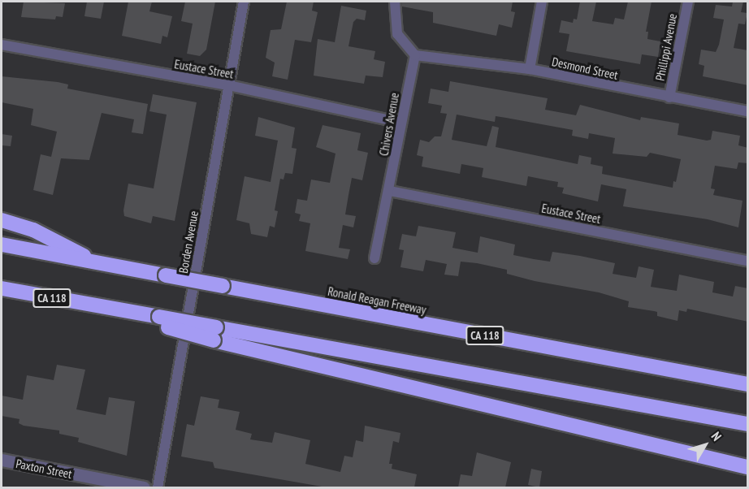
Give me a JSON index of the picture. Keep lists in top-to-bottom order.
{
  "streets": {
    "highway": ["CA 118", "Ronald Reagan Freeway"],
    "street": [
      "Phillippi Avenue",
      "Desmond Street",
      "Eustace Street",
      "Chivers Avenue",
      "Borden Avenue",
      "Paxton Street"
    ]
  },
  "crossings": [
    ["Phillippi Avenue", "Desmond Street"],
    ["Desmond Street", "Chivers Avenue"],
    ["Eustace Street", "Chivers Avenue"],
    ["Eustace Street", "Borden Avenue"]
  ],
  "north": "top right"
}
